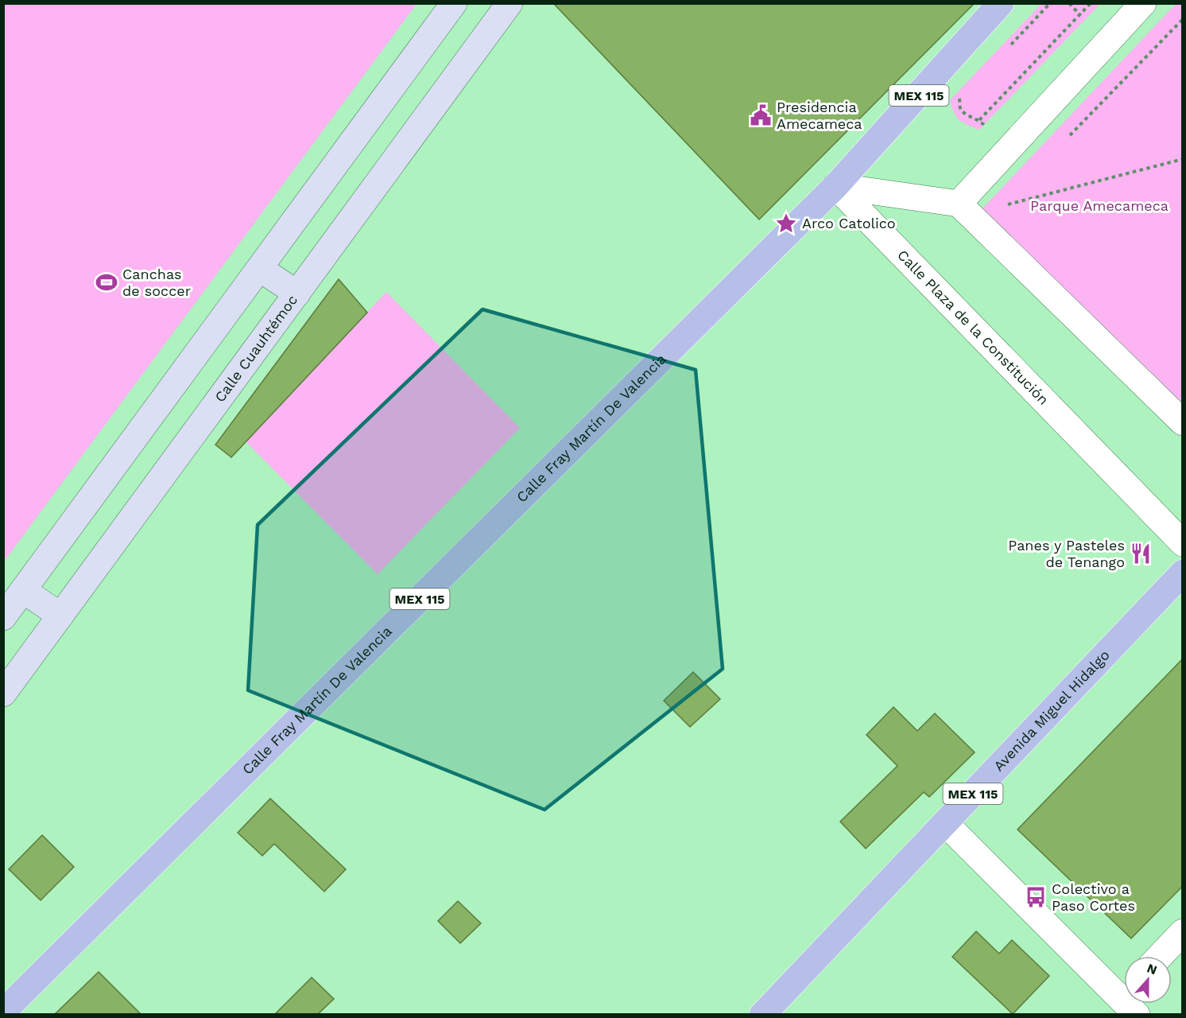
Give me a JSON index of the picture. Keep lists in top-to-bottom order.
{
  "streets": {
    "main road": [
      "MEX 115",
      "Calle Cuauhtémoc",
      "Calle Fray Martín De Valencia",
      "Avenida Miguel Hidalgo"
    ],
    "street": ["Calle Plaza de la Constitución"]
  },
  "crossings": [
    ["MEX 115", "Calle Plaza de la Constitución"],
    ["MEX 115", "Calle Fray Martín De Valencia"],
    ["Calle Plaza de la Constitución", "Calle Fray Martín De Valencia"]
  ],
  "parks": ["Parque Amecameca"],
  "places": {
    "public building": ["Presidencia Amecameca"],
    "place": ["Arco Catolico"],
    "sports": ["Canchas de soccer"],
    "restaurant": ["Panes y Pasteles de Tenango"],
    "bus stop": ["Colectivo a Paso Cortes"]
  },
  "north": "top"
}
